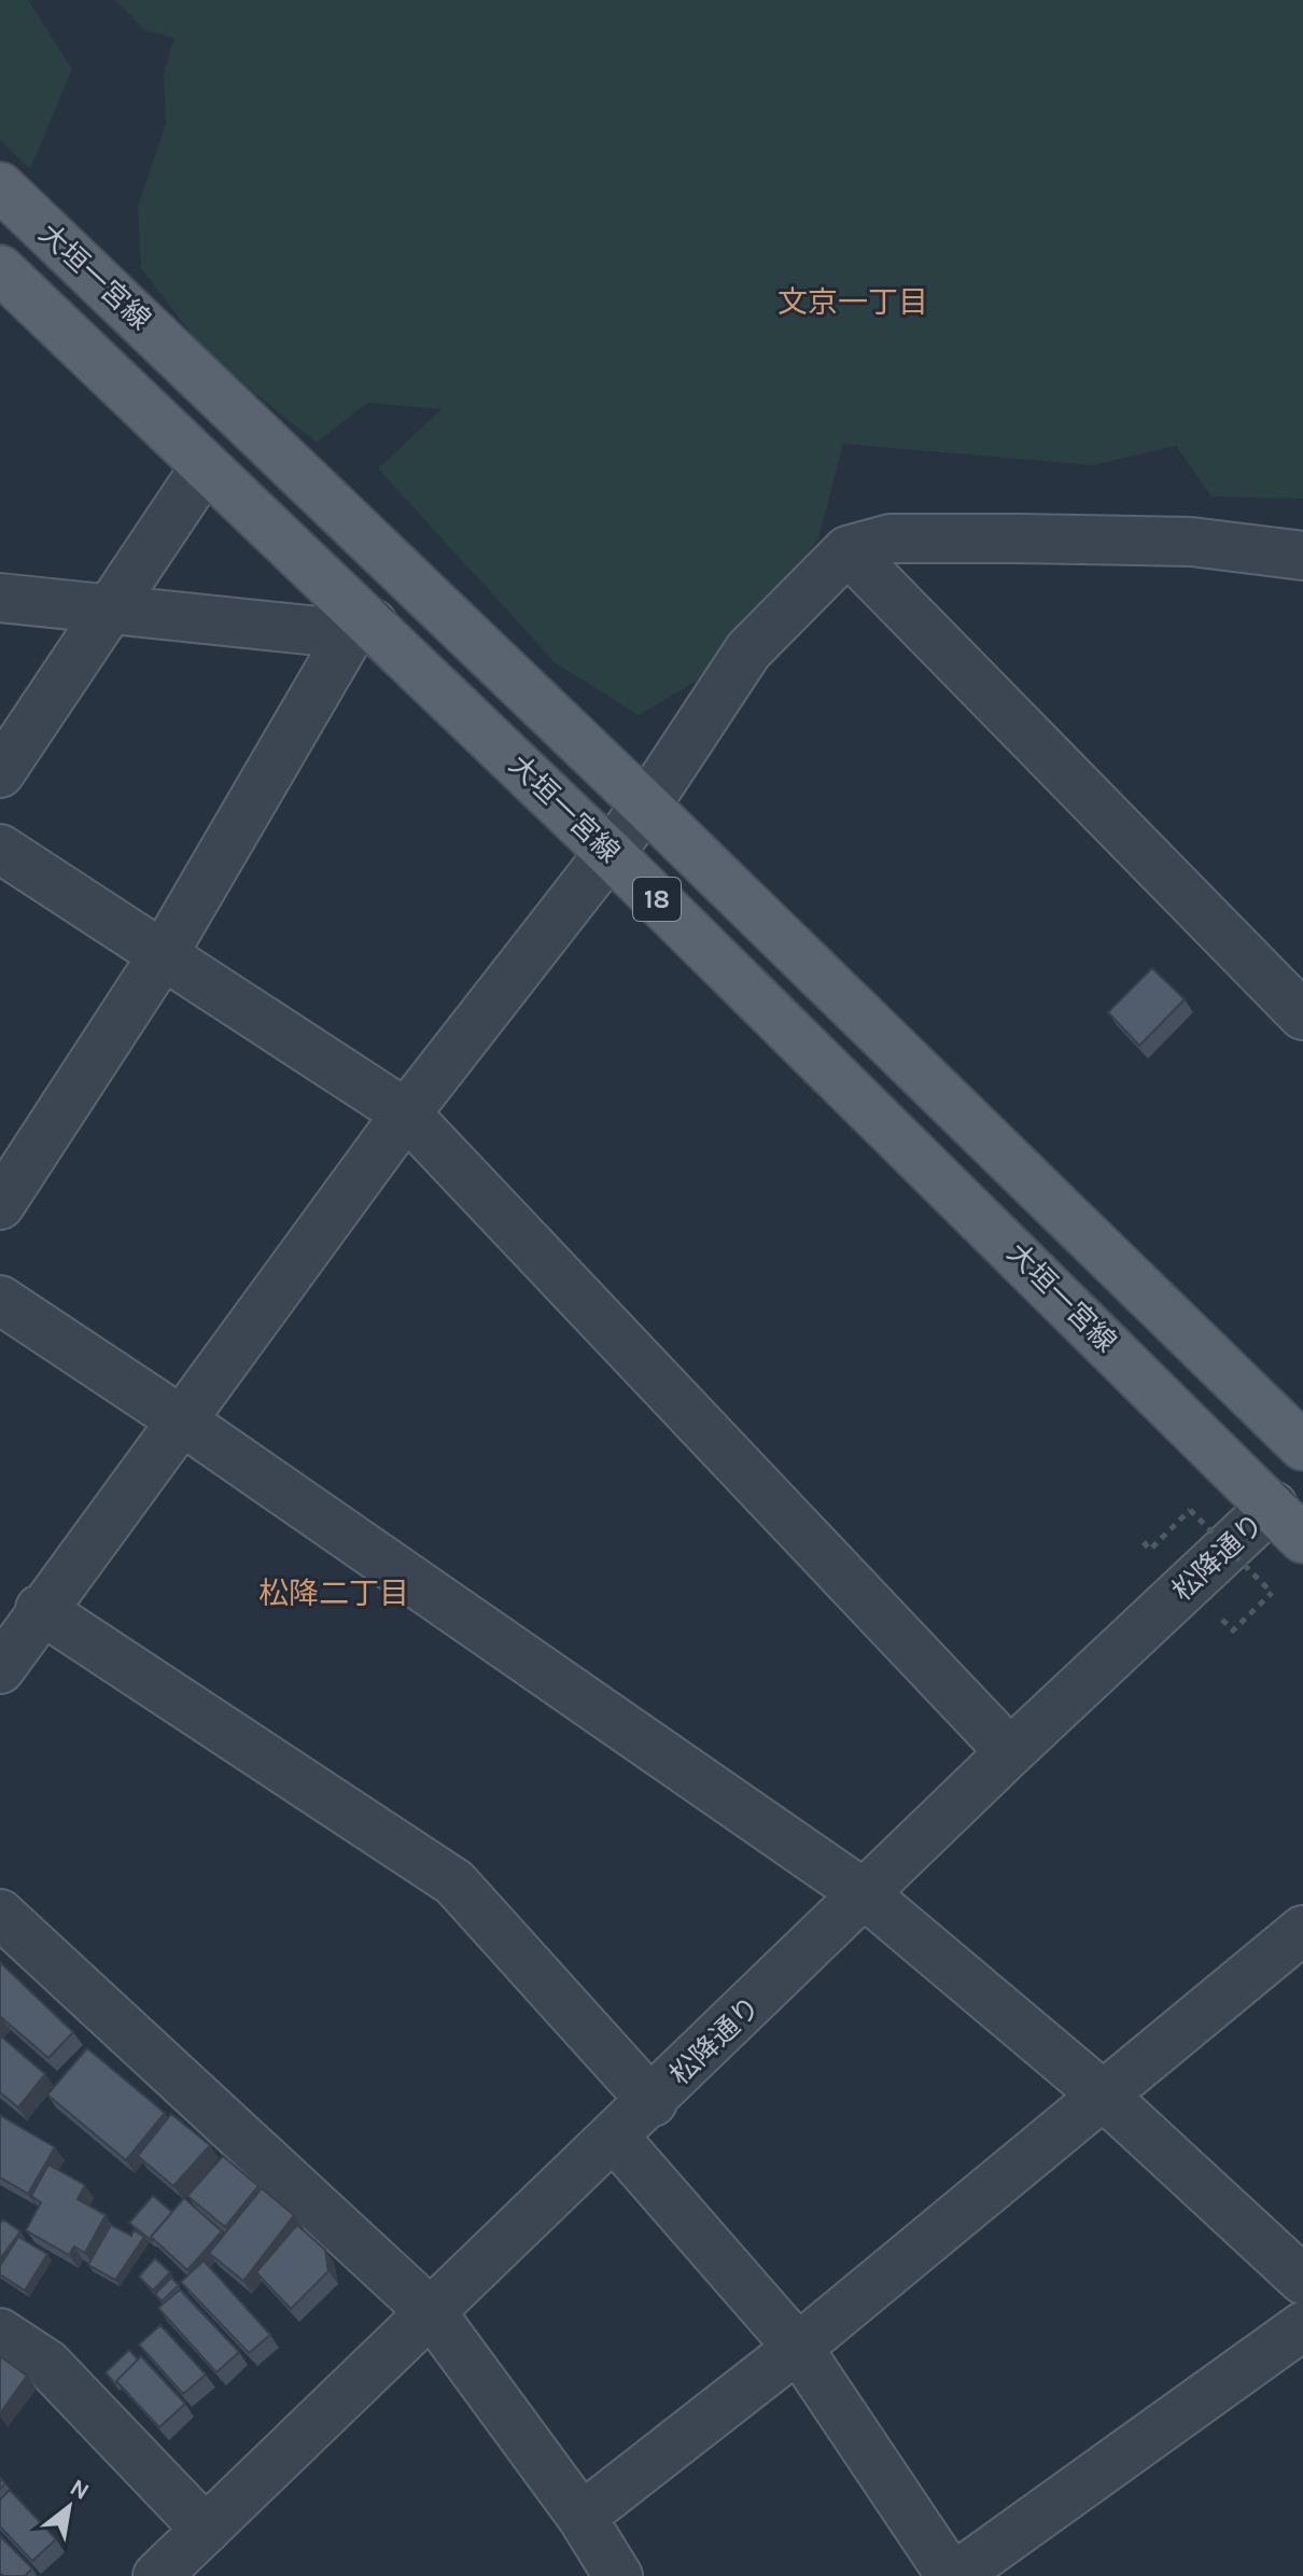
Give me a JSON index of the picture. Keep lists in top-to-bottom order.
{
  "streets": {
    "main road": ["大垣一宮線", "18"],
    "street": ["松降通り"]
  },
  "crossings": [
    ["大垣一宮線", "松降通り"]
  ],
  "districts": ["文京一丁目", "松降二丁目"],
  "north": "top right"
}
